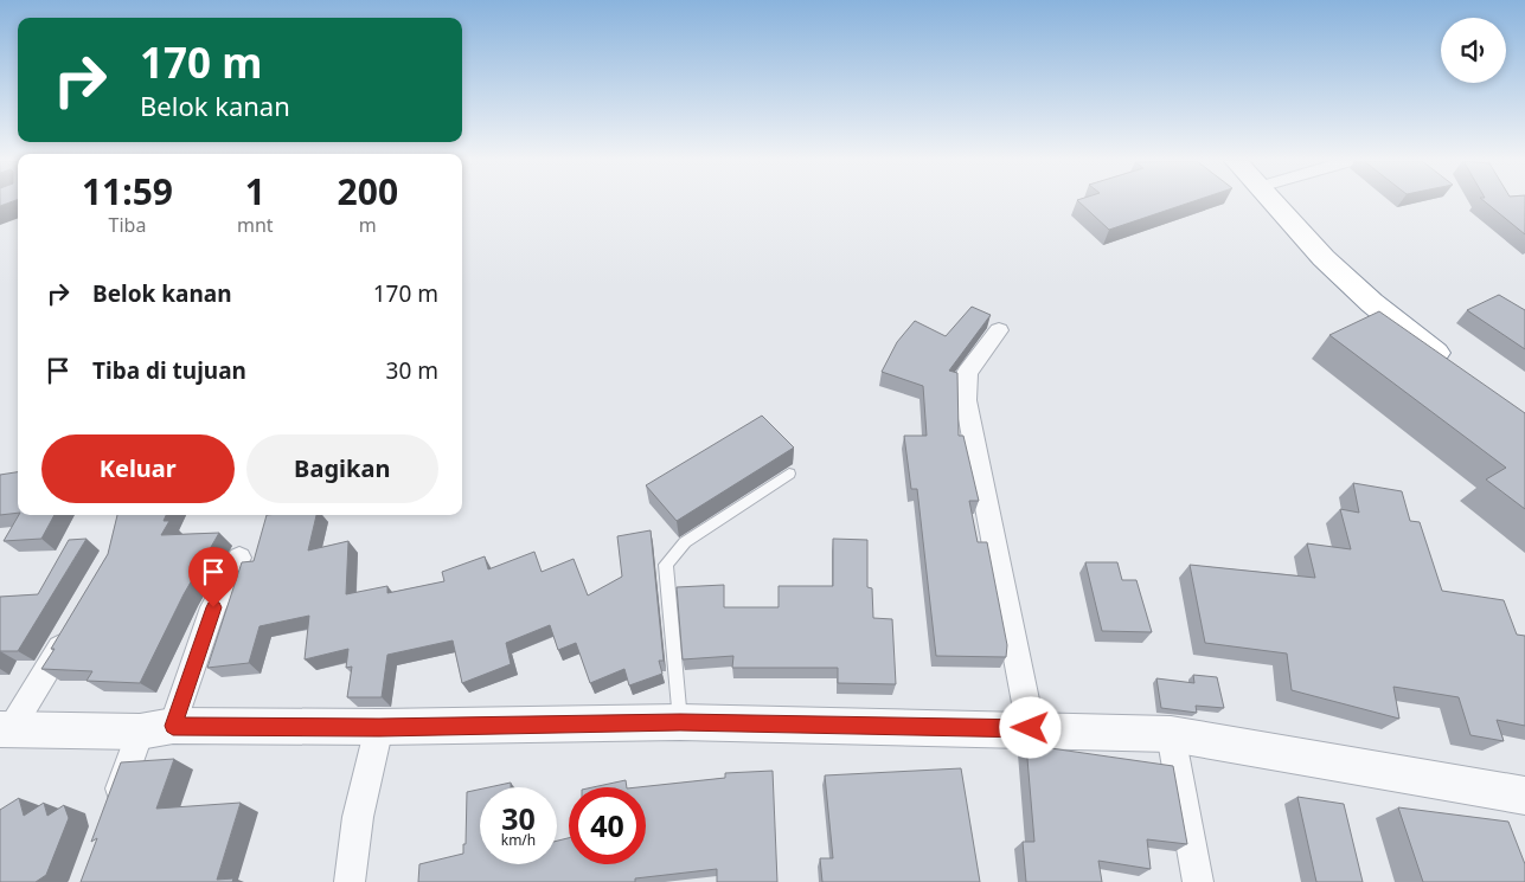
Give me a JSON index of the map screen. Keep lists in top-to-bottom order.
{
  "page": {
    "turn": ["170 m", "Belok kanan"],
    "eta": [
      "11:59",
      "Tiba",
      "1",
      "mnt",
      "200",
      "m"
    ],
    "list": [
      {
        "name": "Belok kanan",
        "value": "170 m"
      },
      {
        "name": "Tiba di tujuan",
        "value": "30 m"
      }
    ],
    "buttons": ["Keluar", "Bagikan"],
    "speed": "30 km/h",
    "limit": "40"
  }
}
